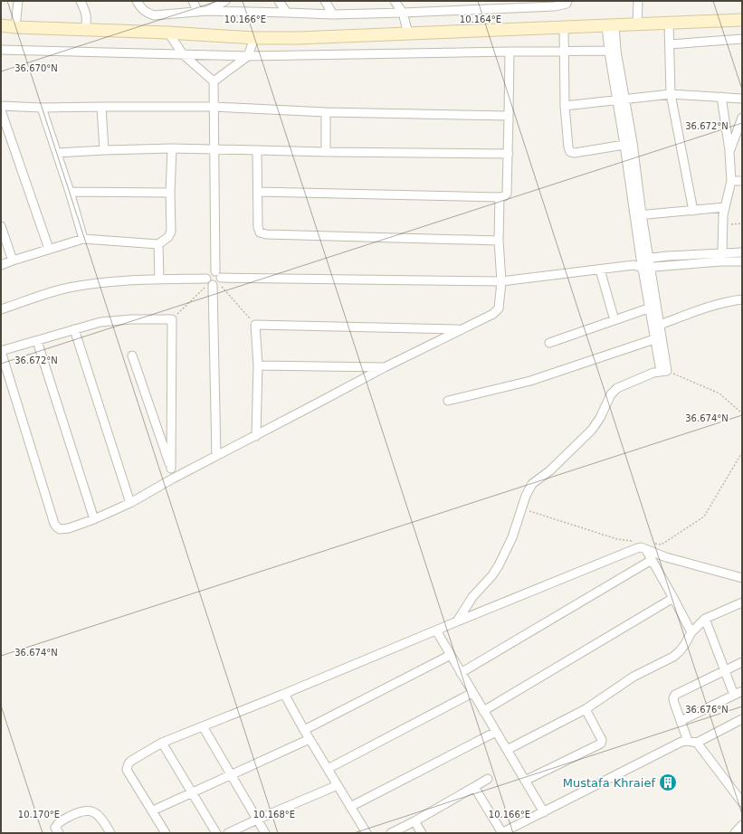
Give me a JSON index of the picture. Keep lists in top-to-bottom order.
{
  "places": {
    "building": ["Mustafa Khraief"]
  },
  "coordinates": [
    "10.166°E",
    "10.164°E",
    "36.670°N",
    "36.672°N",
    "36.674°N",
    "36.676°N",
    "10.170°E",
    "10.168°E"
  ]
}
